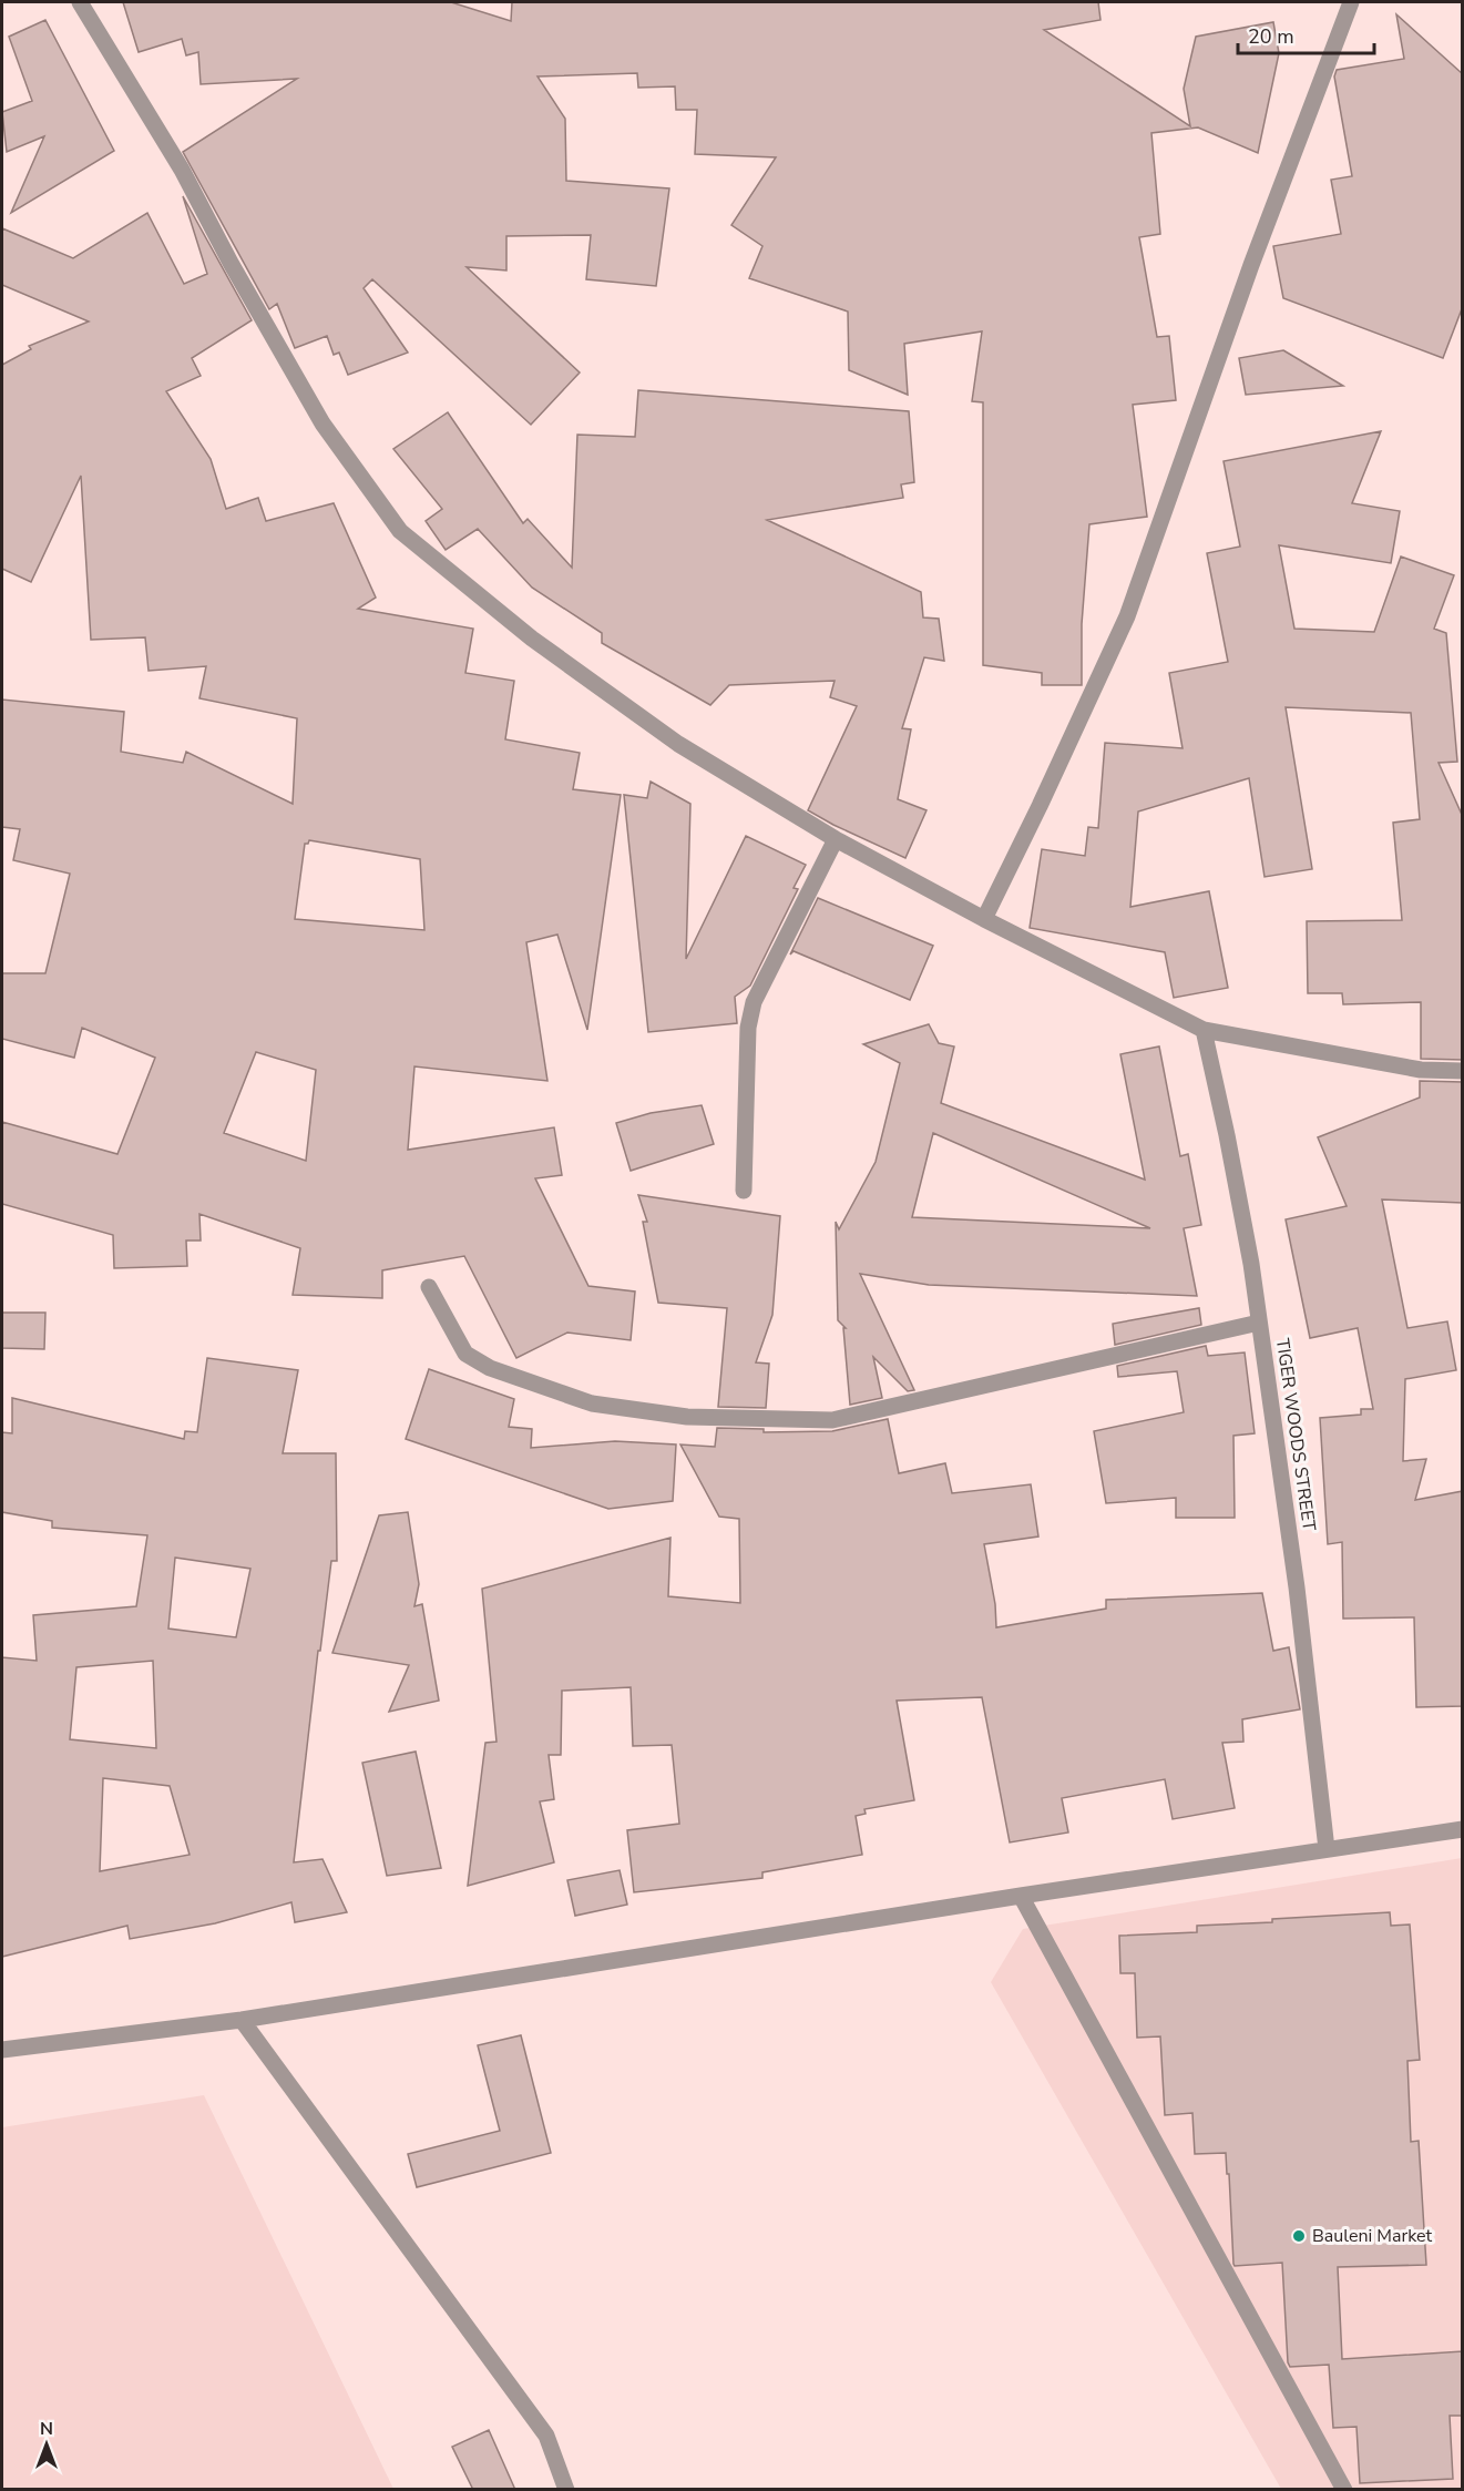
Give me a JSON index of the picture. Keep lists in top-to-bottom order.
{
  "streets": {
    "street": ["TIGER WOODS STREET"]
  },
  "places": ["Bauleni Market"],
  "scale_bar": "20 m",
  "north": "top"
}
